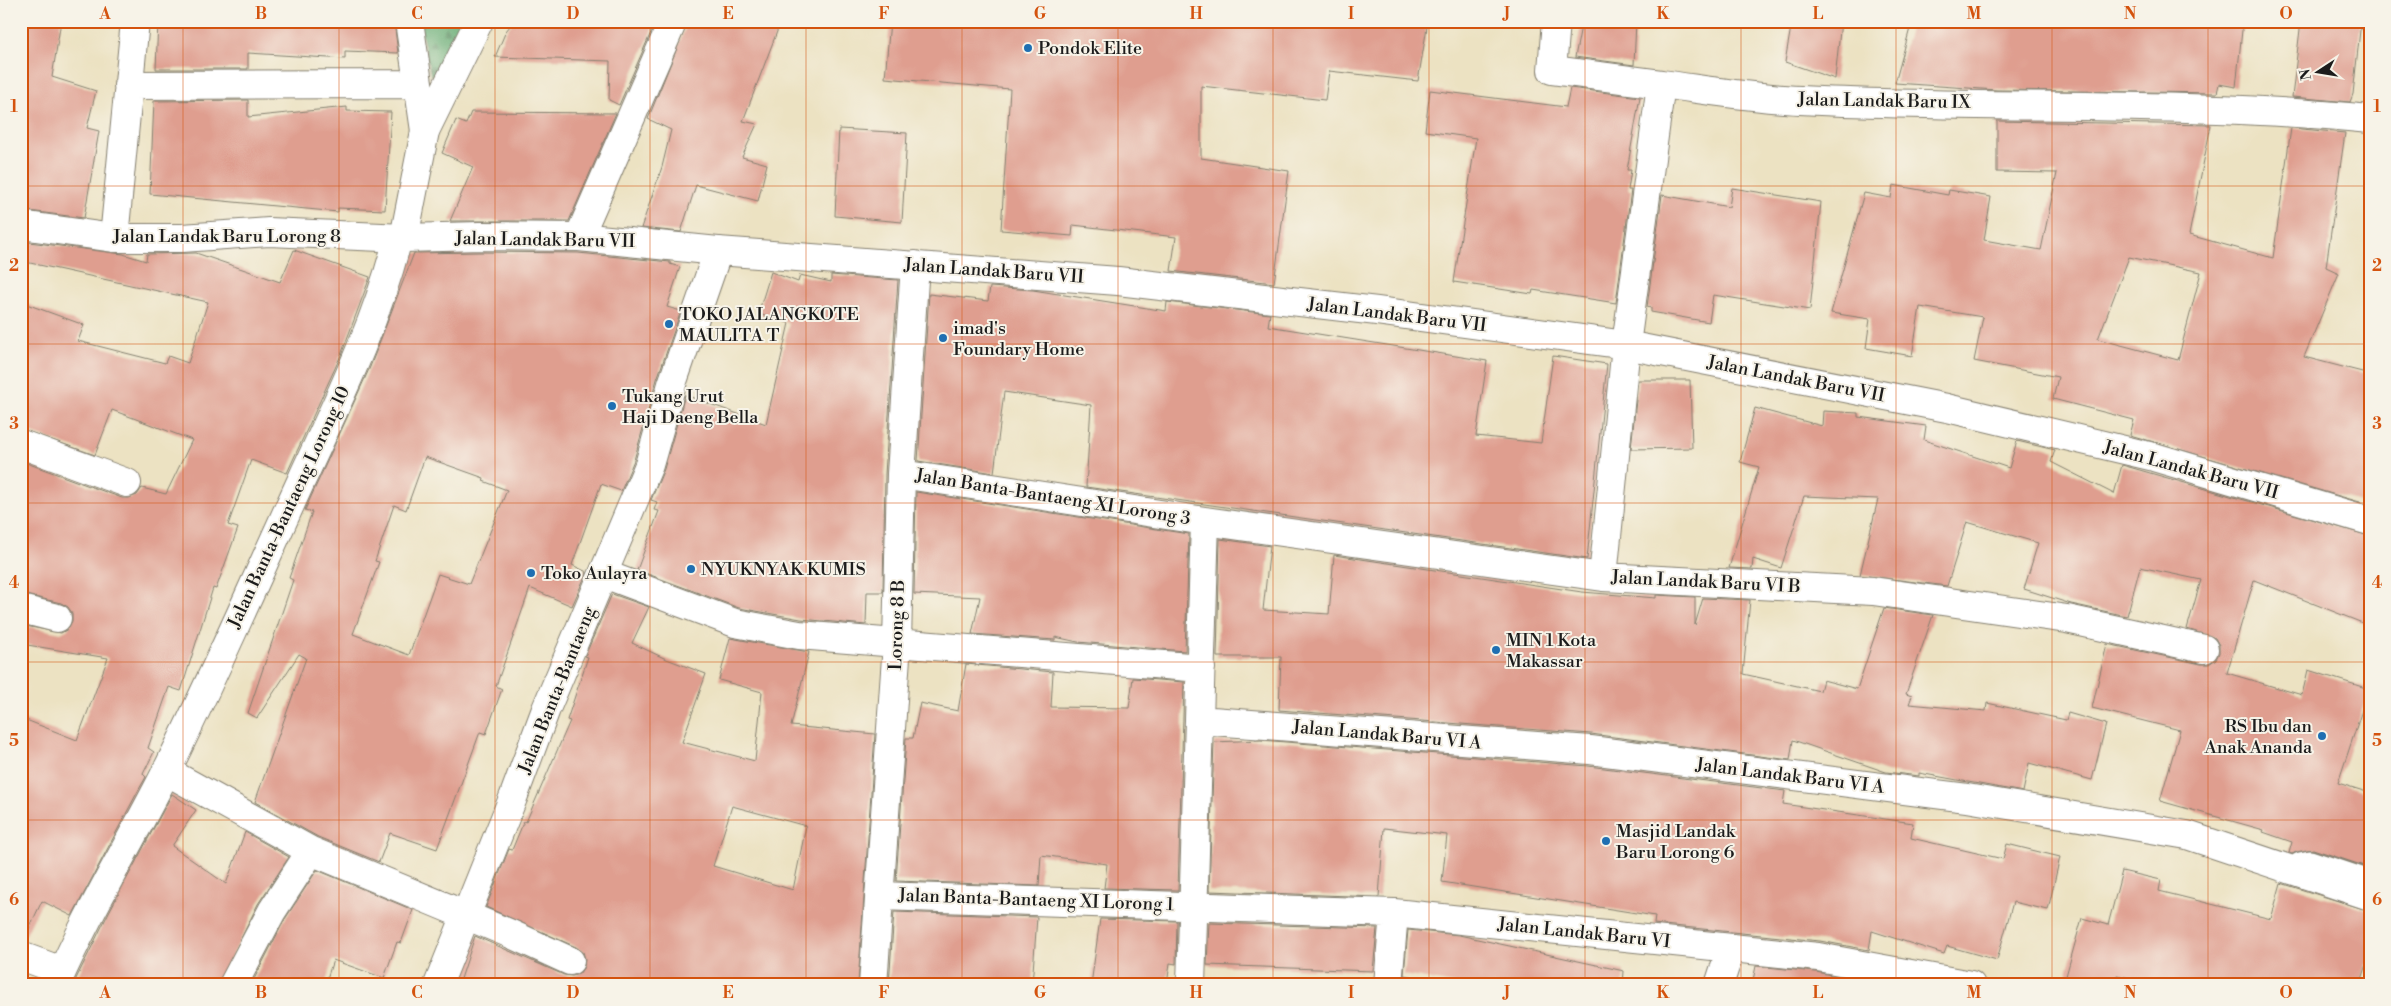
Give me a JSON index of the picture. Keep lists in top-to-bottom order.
{
  "streets": {
    "street": [
      "Jalan Landak Baru IX",
      "Jalan Landak Baru Lorong 8",
      "Jalan Landak Baru VII",
      "Jalan Banta-Bantaeng XI Lorong 3",
      "Jalan Banta-Bantaeng Lorong 10",
      "Jalan Landak Baru VI B",
      "Lorong 8 B",
      "Jalan Banta-Bantaeng",
      "Jalan Landak Baru VI A",
      "Jalan Banta-Bantaeng XI Lorong 1",
      "Jalan Landak Baru VI"
    ]
  },
  "crossings": [
    ["Jalan Landak Baru Lorong 8", "Jalan Landak Baru VII"],
    ["Jalan Landak Baru Lorong 8", "Jalan Banta-Bantaeng Lorong 10"],
    ["Jalan Landak Baru VII", "Jalan Banta-Bantaeng Lorong 10"],
    ["Jalan Landak Baru VII", "Lorong 8 B"],
    ["Jalan Landak Baru VII", "Jalan Banta-Bantaeng"],
    ["Jalan Banta-Bantaeng XI Lorong 3", "Jalan Landak Baru VI B"],
    ["Jalan Banta-Bantaeng XI Lorong 3", "Lorong 8 B"],
    ["Lorong 8 B", "Jalan Banta-Bantaeng XI Lorong 1"],
    ["Jalan Banta-Bantaeng XI Lorong 1", "Jalan Landak Baru VI"]
  ],
  "places": [
    "Pondok Elite",
    "TOKO JALANGKOTE MAULITA T",
    "imad's Foundary Home",
    "Tukang Urut Haji Daeng Bella",
    "NYUKNYAK KUMIS",
    "Toko Aulayra",
    "MIN 1 Kota Makassar",
    "RS Ibu dan Anak Ananda",
    "Masjid Landak Baru Lorong 6"
  ],
  "north": "left",
  "grid": {
    "columns": [
      "A",
      "B",
      "C",
      "D",
      "E",
      "F",
      "G",
      "H",
      "I",
      "J",
      "K",
      "L",
      "M",
      "N",
      "O"
    ],
    "rows": [
      "1",
      "2",
      "3",
      "4",
      "5",
      "6"
    ]
  }
}
